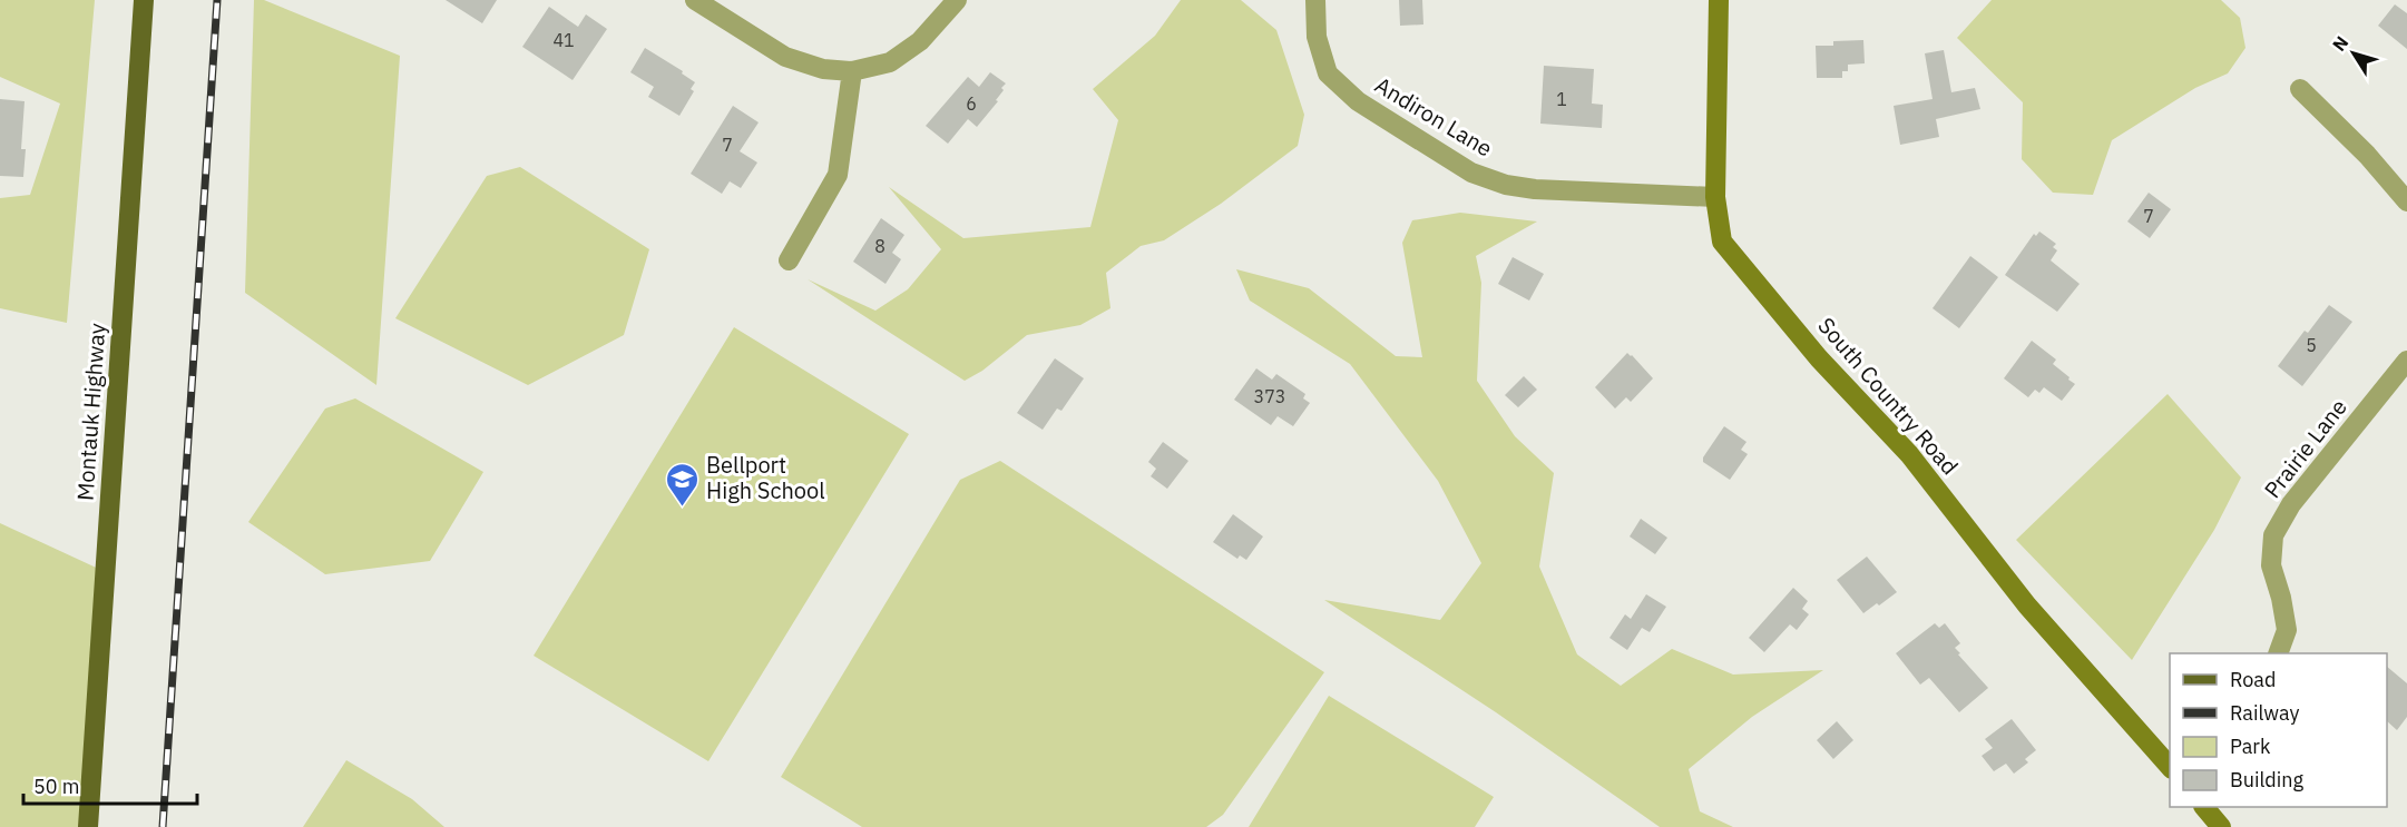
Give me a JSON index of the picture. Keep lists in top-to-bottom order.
{
  "streets": {
    "main road": ["South Country Road", "Montauk Highway"],
    "street": ["Andiron Lane", "Prairie Lane"]
  },
  "crossings": [
    ["Andiron Lane", "South Country Road"]
  ],
  "places": {
    "school or university": ["Bellport High School"]
  },
  "house_numbers": [
    "41",
    "1",
    "6",
    "7",
    "7",
    "8",
    "5",
    "373"
  ],
  "legend": [
    "Road",
    "Railway",
    "Park",
    "Building"
  ],
  "scale_bar": "50 m",
  "north": "top left"
}
